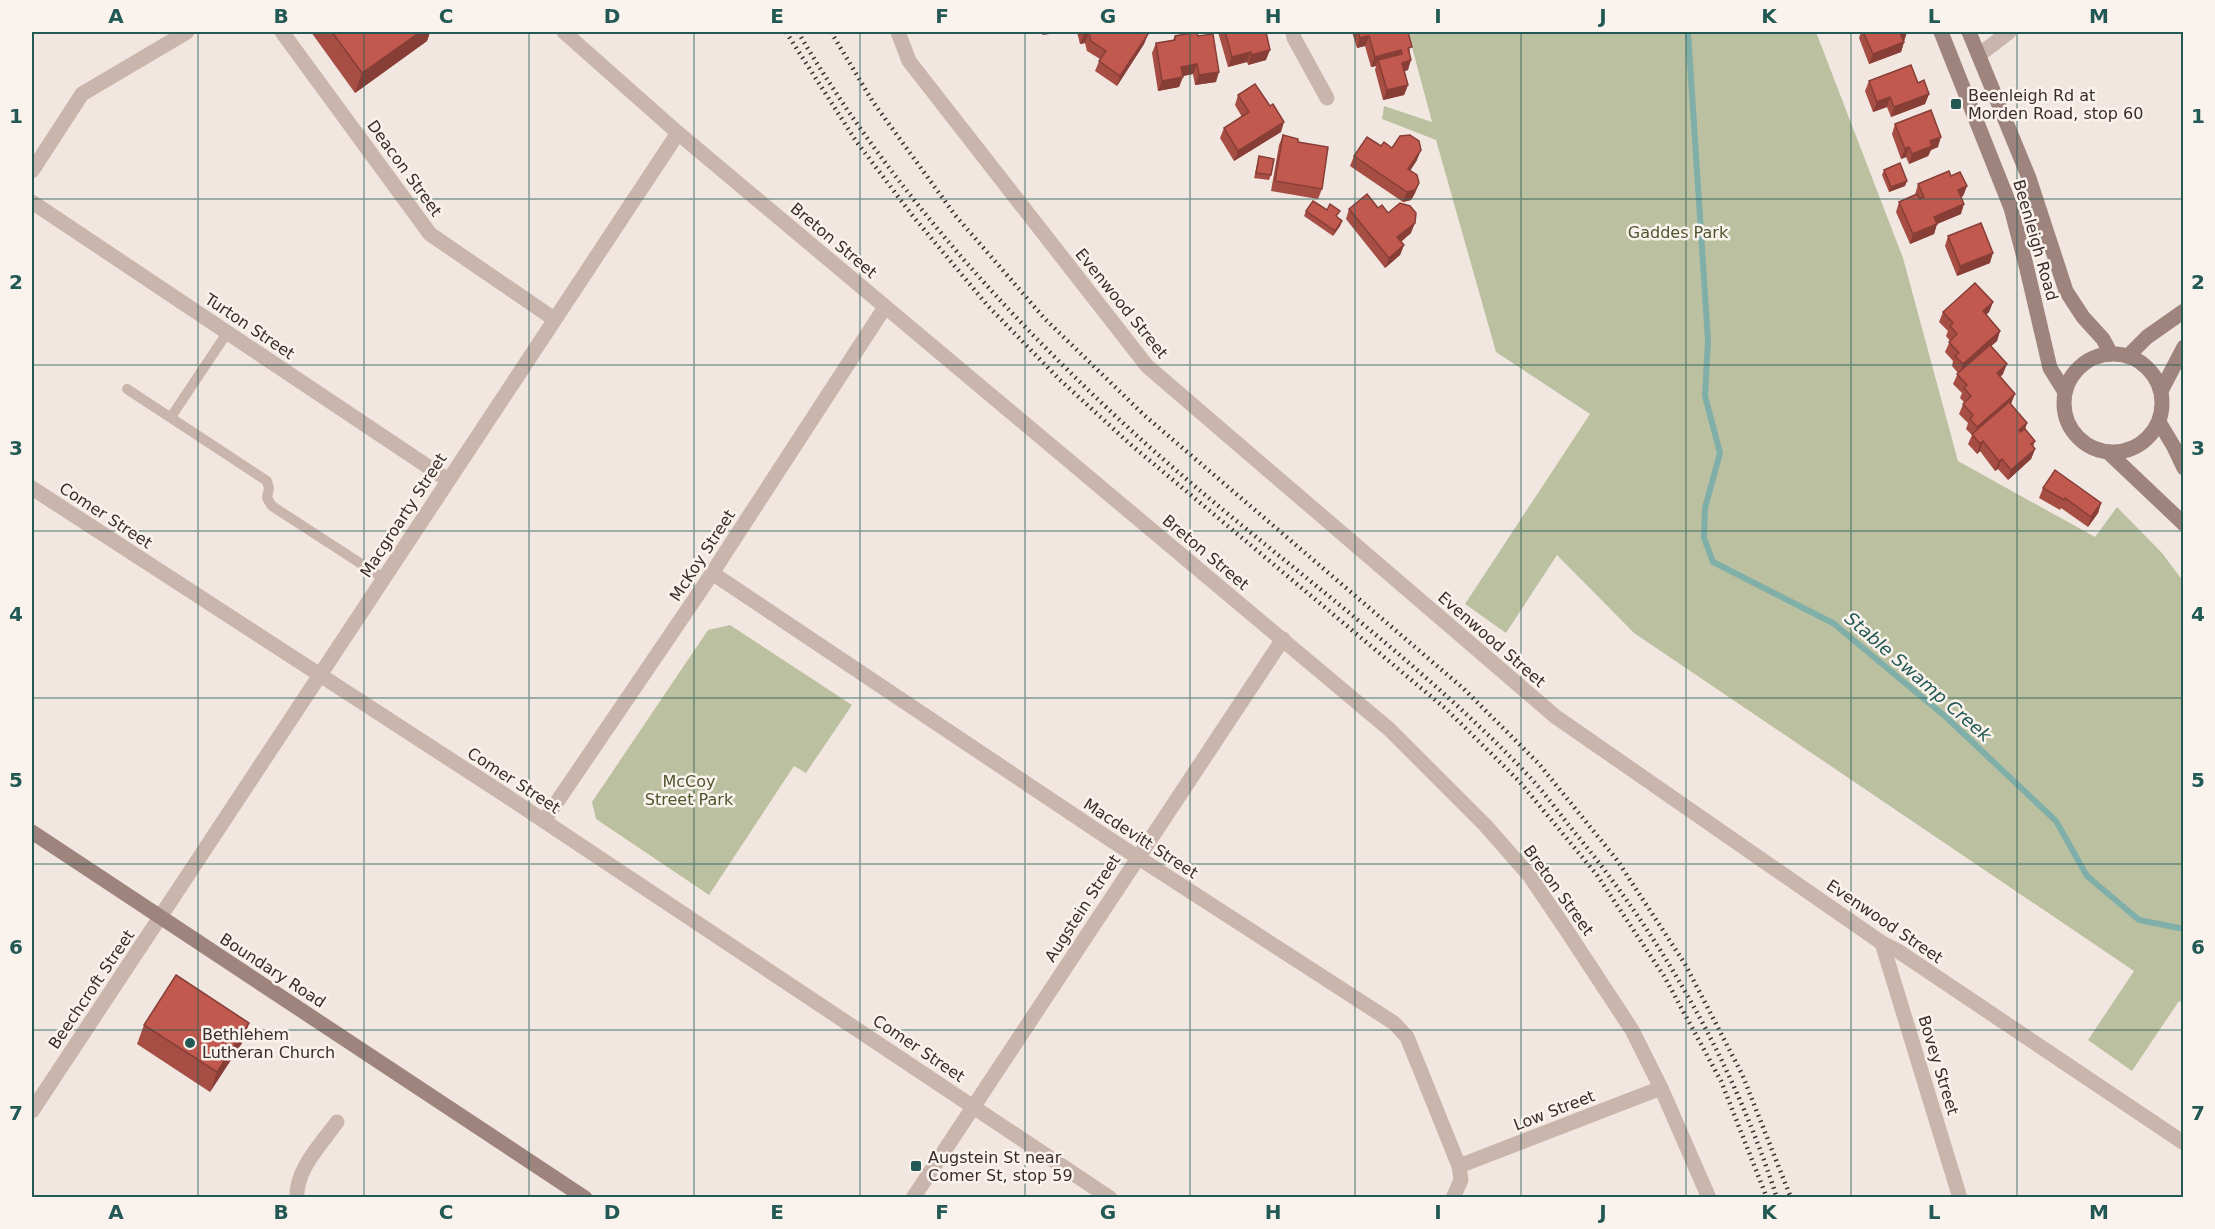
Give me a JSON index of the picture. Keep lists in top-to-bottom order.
{
  "streets": {
    "main road": ["Beenleigh Road", "Boundary Road"],
    "street": [
      "Deacon Street",
      "Breton Street",
      "Evenwood Street",
      "Turton Street",
      "Comer Street",
      "Macgroarty Street",
      "McKoy Street",
      "Macdevitt Street",
      "Augstein Street",
      "Beechcroft Street",
      "Bovey Street",
      "Low Street"
    ]
  },
  "crossings": [
    ["Deacon Street", "Macgroarty Street"],
    ["Breton Street", "Macgroarty Street"],
    ["Breton Street", "McKoy Street"],
    ["Breton Street", "Augstein Street"],
    ["Breton Street", "Low Street"],
    ["Evenwood Street", "Bovey Street"],
    ["Turton Street", "Macgroarty Street"],
    ["Comer Street", "Macgroarty Street"],
    ["Comer Street", "McKoy Street"],
    ["Comer Street", "Augstein Street"],
    ["Macgroarty Street", "Boundary Road"],
    ["Macgroarty Street", "Beechcroft Street"],
    ["McKoy Street", "Macdevitt Street"],
    ["Macdevitt Street", "Augstein Street"],
    ["Macdevitt Street", "Low Street"],
    ["Boundary Road", "Beechcroft Street"]
  ],
  "water": ["Stable Swamp Creek"],
  "parks": ["Gaddes Park", "McCoy Street Park"],
  "places": {
    "transit": ["Beenleigh Rd at Morden Road, stop 60", "Augstein St near Comer St, stop 59"],
    "other": ["Bethlehem Lutheran Church"]
  },
  "grid": {
    "columns": [
      "A",
      "B",
      "C",
      "D",
      "E",
      "F",
      "G",
      "H",
      "I",
      "J",
      "K",
      "L",
      "M"
    ],
    "rows": [
      "1",
      "2",
      "3",
      "4",
      "5",
      "6",
      "7"
    ]
  }
}
